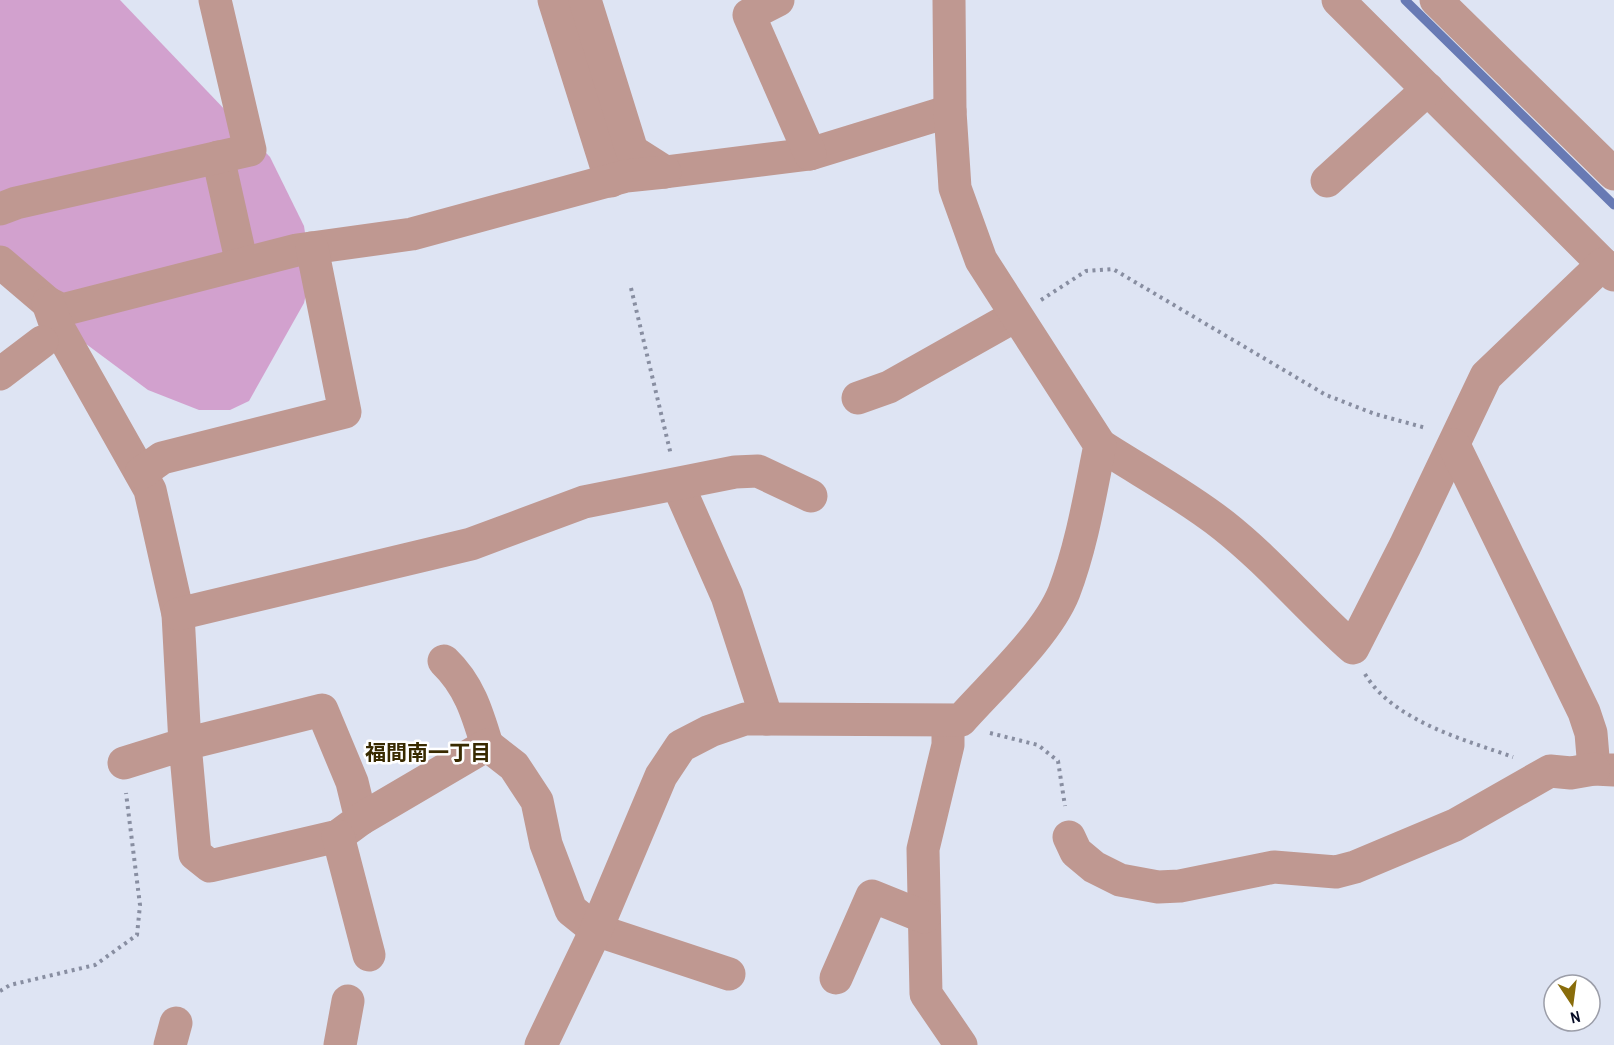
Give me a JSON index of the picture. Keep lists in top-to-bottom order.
{
  "districts": ["福間南一丁目"],
  "north": "bottom"
}
